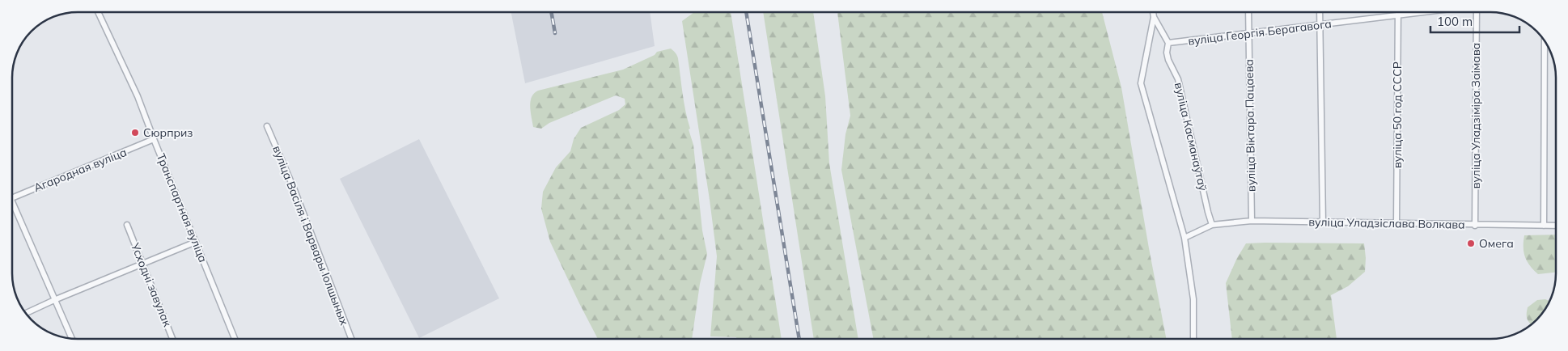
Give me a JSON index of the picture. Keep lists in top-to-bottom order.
{
  "streets": {
    "street": [
      "вуліца Георгія Берагавога",
      "вуліца 50 год СССР",
      "вуліца Уладзіміра Заімава",
      "вуліца Віктара Пацаева",
      "вуліца Касманаўтаў",
      "Агародная вуліца",
      "Транспартная вуліца",
      "вуліца Уладзіслава Волкава",
      "вуліца Васіля і Варвары Іолшыных",
      "Усходні завулак"
    ]
  },
  "crossings": [
    ["вуліца Георгія Берагавога", "вуліца 50 год СССР"],
    ["вуліца Георгія Берагавога", "вуліца Віктара Пацаева"],
    ["вуліца Георгія Берагавога", "вуліца Касманаўтаў"],
    ["вуліца 50 год СССР", "вуліца Уладзіслава Волкава"],
    ["вуліца Уладзіміра Заімава", "вуліца Уладзіслава Волкава"],
    ["вуліца Віктара Пацаева", "вуліца Уладзіслава Волкава"],
    ["вуліца Касманаўтаў", "вуліца Уладзіслава Волкава"],
    ["Агародная вуліца", "Транспартная вуліца"]
  ],
  "places": ["Сюрприз", "Омега"],
  "scale_bar": "100 m"
}
